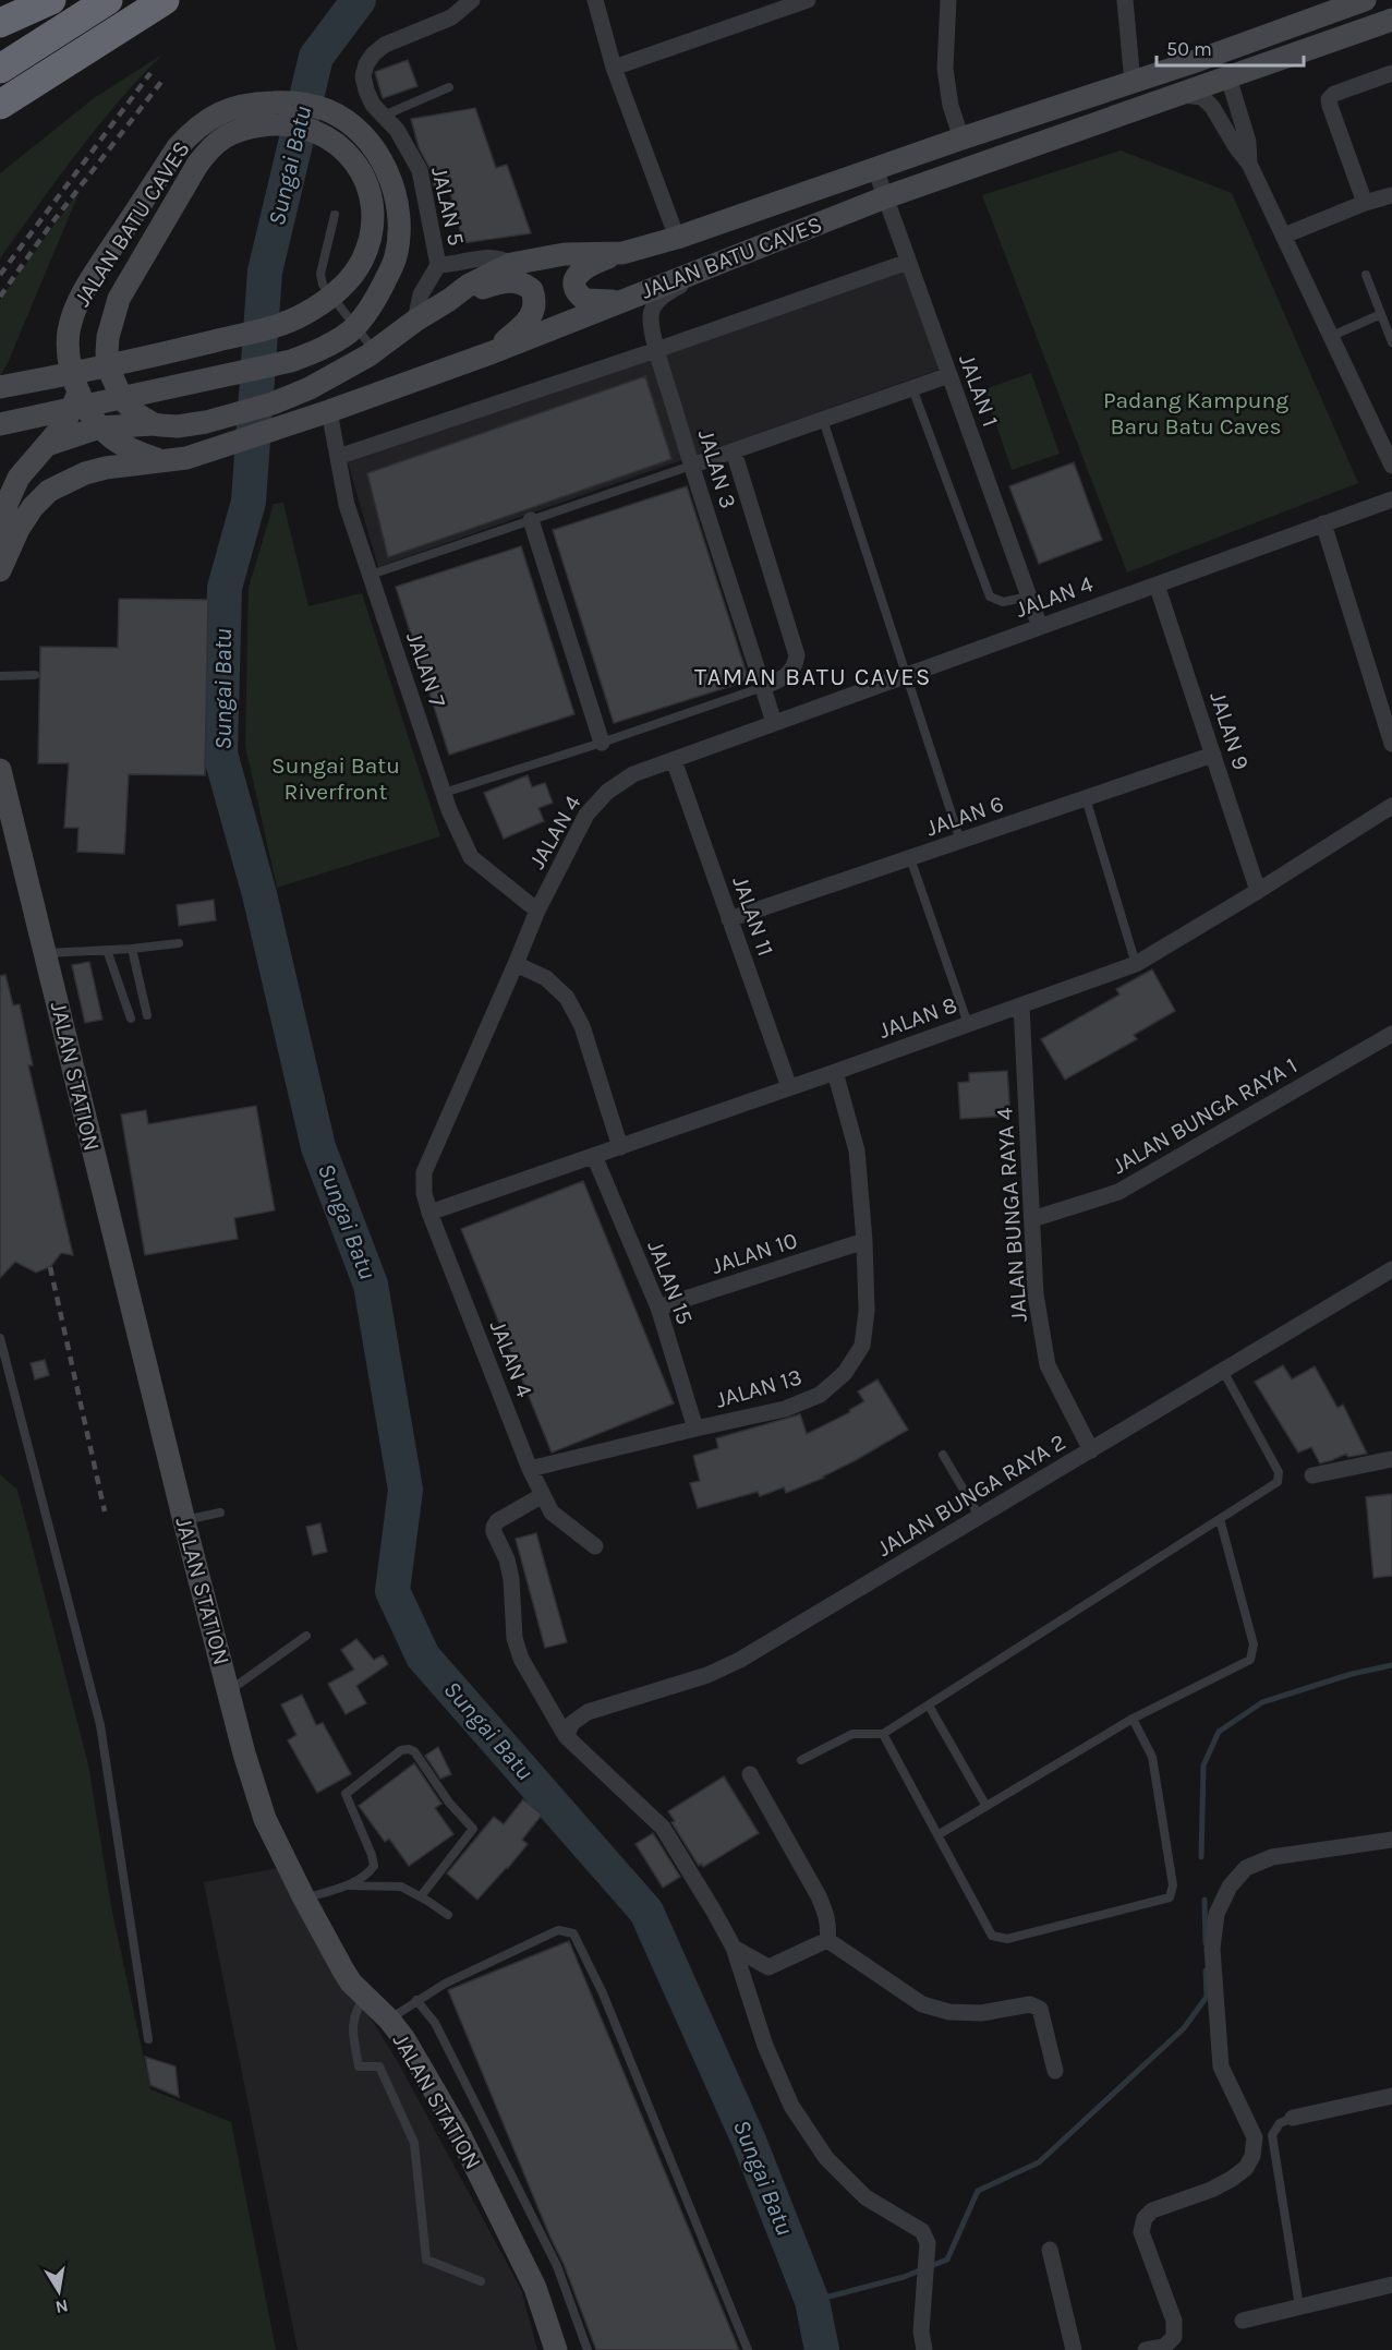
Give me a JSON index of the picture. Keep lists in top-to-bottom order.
{
  "streets": {
    "main road": ["JALAN BATU CAVES", "JALAN STATION"],
    "street": [
      "JALAN 5",
      "JALAN 1",
      "JALAN 3",
      "JALAN 4",
      "JALAN 7",
      "JALAN 9",
      "JALAN 6",
      "JALAN 11",
      "JALAN 8",
      "JALAN BUNGA RAYA 1",
      "JALAN BUNGA RAYA 4",
      "JALAN 10",
      "JALAN 15",
      "JALAN 13",
      "JALAN BUNGA RAYA 2"
    ]
  },
  "crossings": [
    ["JALAN 5", "JALAN BATU CAVES"],
    ["JALAN BATU CAVES", "JALAN 1"],
    ["JALAN BATU CAVES", "JALAN 3"],
    ["JALAN BATU CAVES", "JALAN 7"],
    ["JALAN 1", "JALAN 4"],
    ["JALAN 3", "JALAN 4"],
    ["JALAN 4", "JALAN 7"],
    ["JALAN 4", "JALAN 9"],
    ["JALAN 4", "JALAN 11"],
    ["JALAN 4", "JALAN 8"],
    ["JALAN 4", "JALAN 13"],
    ["JALAN 9", "JALAN 6"],
    ["JALAN 9", "JALAN 8"],
    ["JALAN 6", "JALAN 11"],
    ["JALAN 11", "JALAN 8"],
    ["JALAN 8", "JALAN BUNGA RAYA 4"],
    ["JALAN 8", "JALAN 15"],
    ["JALAN 8", "JALAN 13"],
    ["JALAN BUNGA RAYA 1", "JALAN BUNGA RAYA 4"],
    ["JALAN BUNGA RAYA 4", "JALAN BUNGA RAYA 2"],
    ["JALAN 10", "JALAN 15"],
    ["JALAN 10", "JALAN 13"],
    ["JALAN 15", "JALAN 13"]
  ],
  "districts": ["TAMAN BATU CAVES"],
  "water": ["Sungai Batu"],
  "parks": ["Padang Kampung Baru Batu Caves", "Sungai Batu Riverfront"],
  "scale_bar": "50 m",
  "north": "bottom"
}
